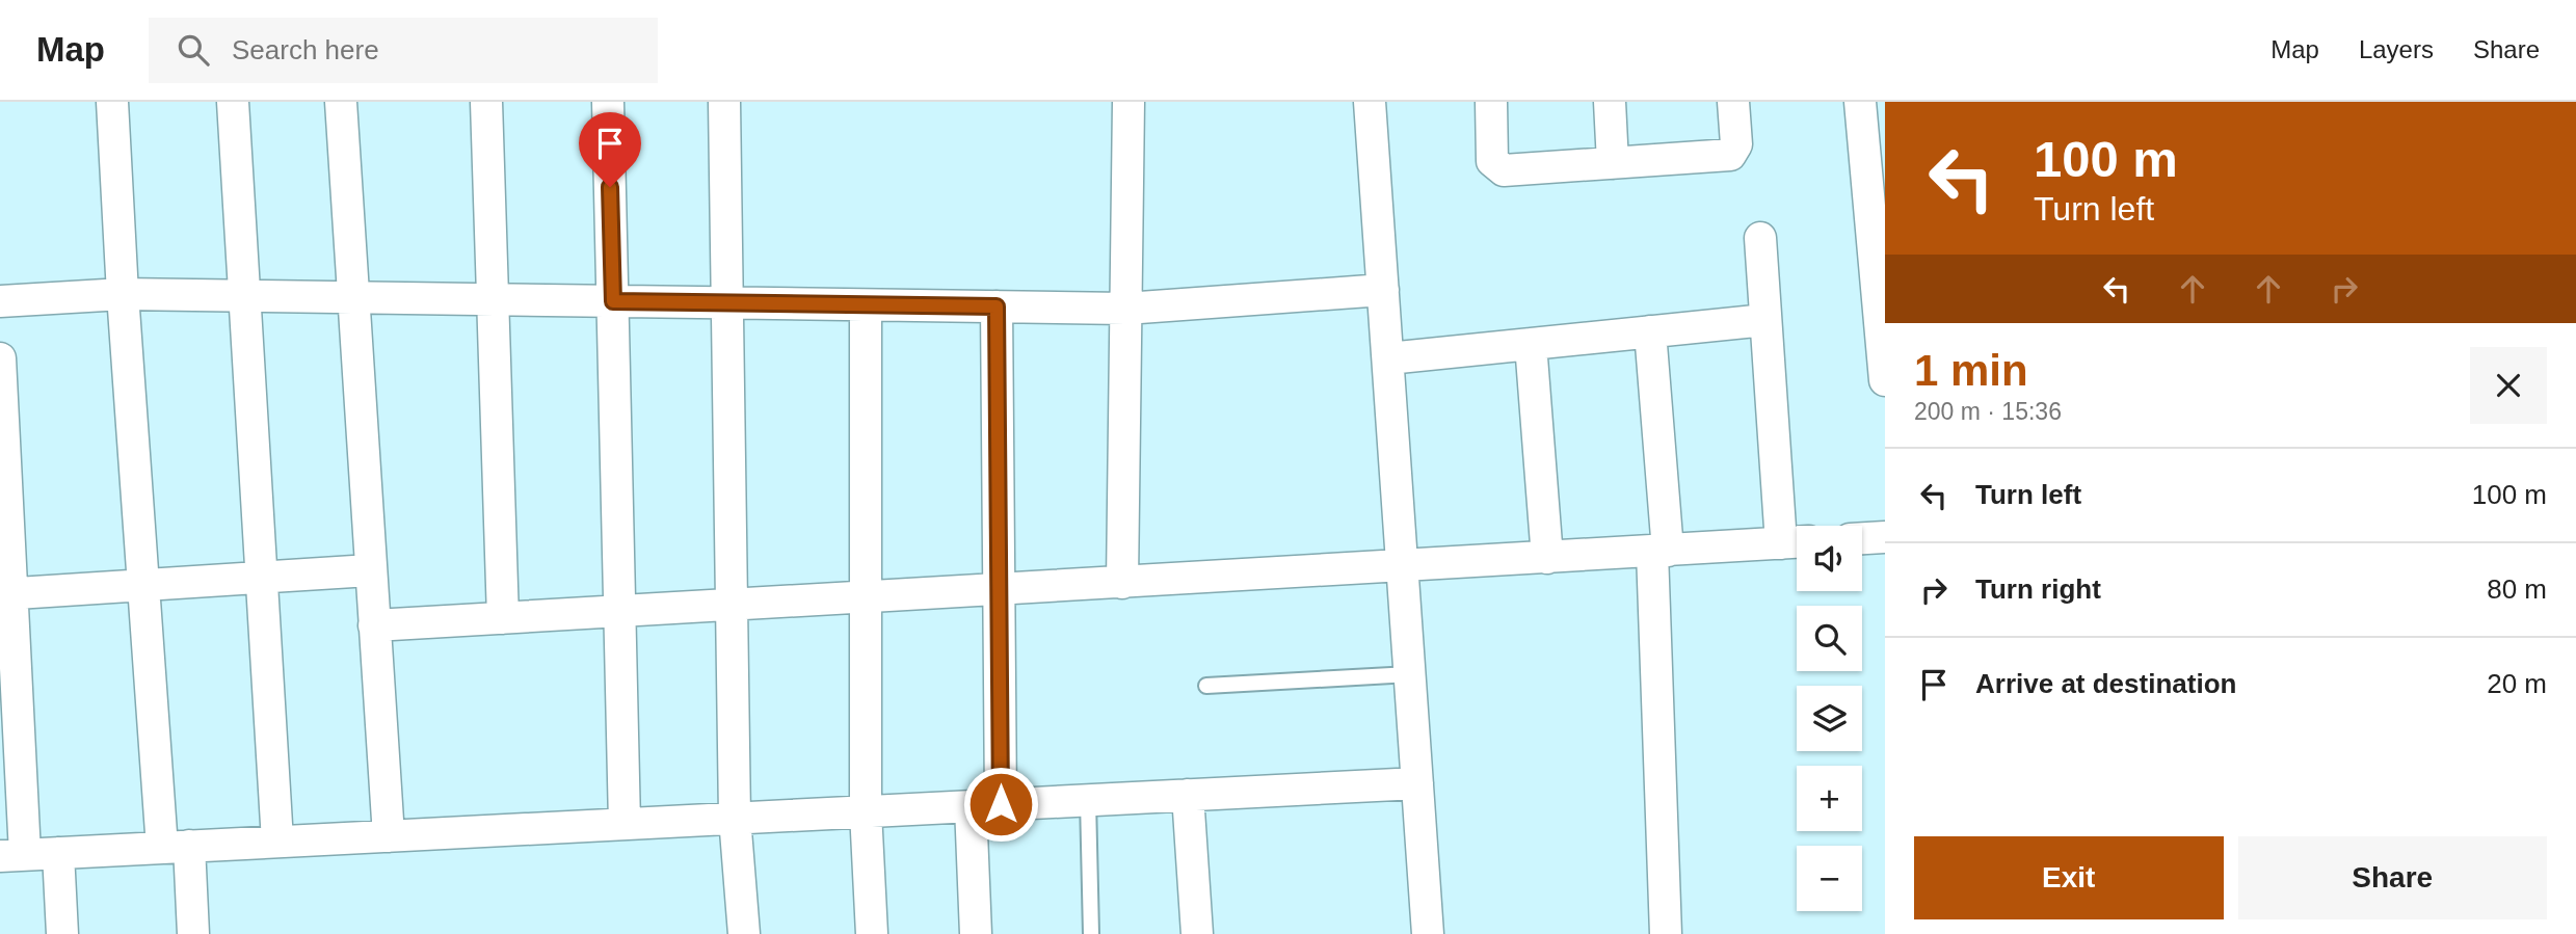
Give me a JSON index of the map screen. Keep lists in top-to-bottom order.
{
  "page": {
    "header": "Map",
    "search": "Search here",
    "nav": ["Map", "Layers", "Share"],
    "turn": ["100 m", "Turn left"],
    "heading": ["1 min", "200 m · 15:36"],
    "list": [
      {
        "name": "Turn left",
        "value": "100 m"
      },
      {
        "name": "Turn right",
        "value": "80 m"
      },
      {
        "name": "Arrive at destination",
        "value": "20 m"
      }
    ],
    "map_buttons": ["+", "−"],
    "buttons": ["Exit", "Share"]
  }
}
